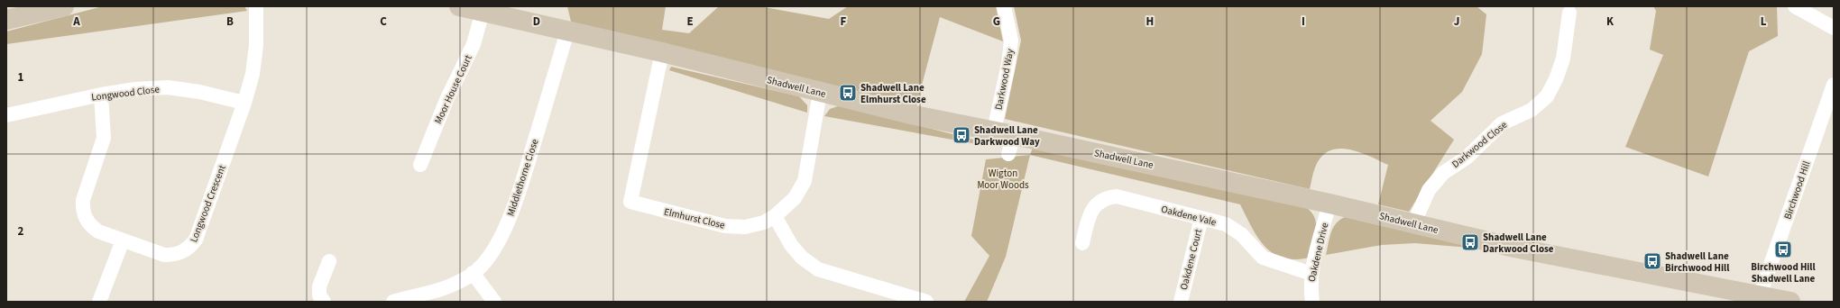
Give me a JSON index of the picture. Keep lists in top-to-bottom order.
{
  "streets": {
    "street": [
      "Darkwood Way",
      "Shadwell Lane",
      "Moor House Court",
      "Longwood Close",
      "Darkwood Close",
      "Middlethorne Close",
      "Birchwood Hill",
      "Longwood Crescent",
      "Oakdene Vale",
      "Elmhurst Close",
      "Oakdene Drive",
      "Oakdene Court"
    ]
  },
  "crossings": [
    ["Darkwood Way", "Shadwell Lane"],
    ["Shadwell Lane", "Moor House Court"],
    ["Shadwell Lane", "Darkwood Close"],
    ["Shadwell Lane", "Middlethorne Close"],
    ["Shadwell Lane", "Birchwood Hill"],
    ["Shadwell Lane", "Elmhurst Close"],
    ["Shadwell Lane", "Oakdene Drive"],
    ["Longwood Close", "Longwood Crescent"],
    ["Oakdene Vale", "Oakdene Drive"],
    ["Oakdene Vale", "Oakdene Court"]
  ],
  "parks": ["Wigton Moor Woods"],
  "places": {
    "bus stop": [
      "Shadwell Lane Elmhurst Close",
      "Shadwell Lane Darkwood Way",
      "Shadwell Lane Darkwood Close",
      "Birchwood Hill Shadwell Lane",
      "Shadwell Lane Birchwood Hill"
    ]
  },
  "grid": {
    "columns": [
      "A",
      "B",
      "C",
      "D",
      "E",
      "F",
      "G",
      "H",
      "I",
      "J",
      "K",
      "L"
    ],
    "rows": ["1", "2"]
  }
}
